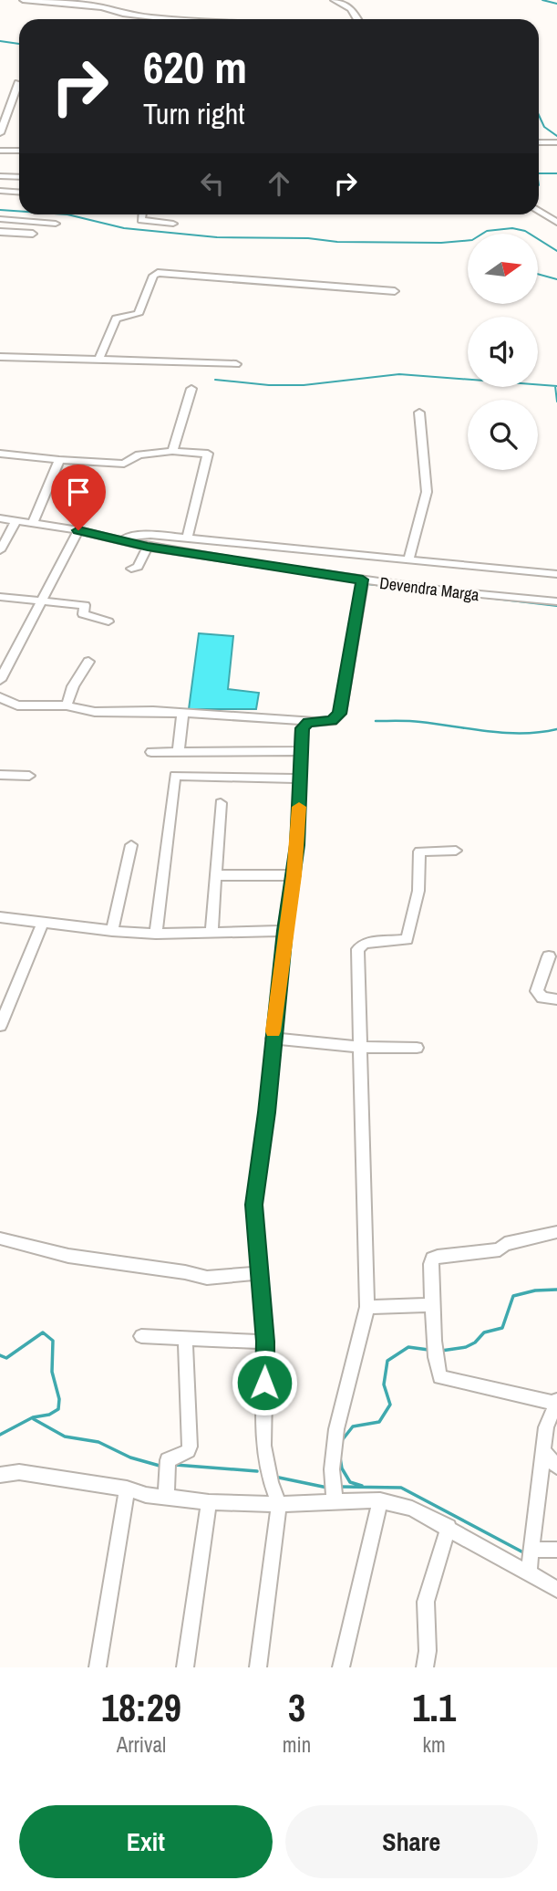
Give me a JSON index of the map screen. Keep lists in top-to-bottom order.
{
  "streets": {
    "street": ["Devendra Marga"]
  },
  "north": "right",
  "page": {
    "turn": ["620 m", "Turn right"],
    "eta": [
      "18:29",
      "Arrival",
      "3",
      "min",
      "1.1",
      "km"
    ],
    "buttons": ["Exit", "Share"]
  }
}
